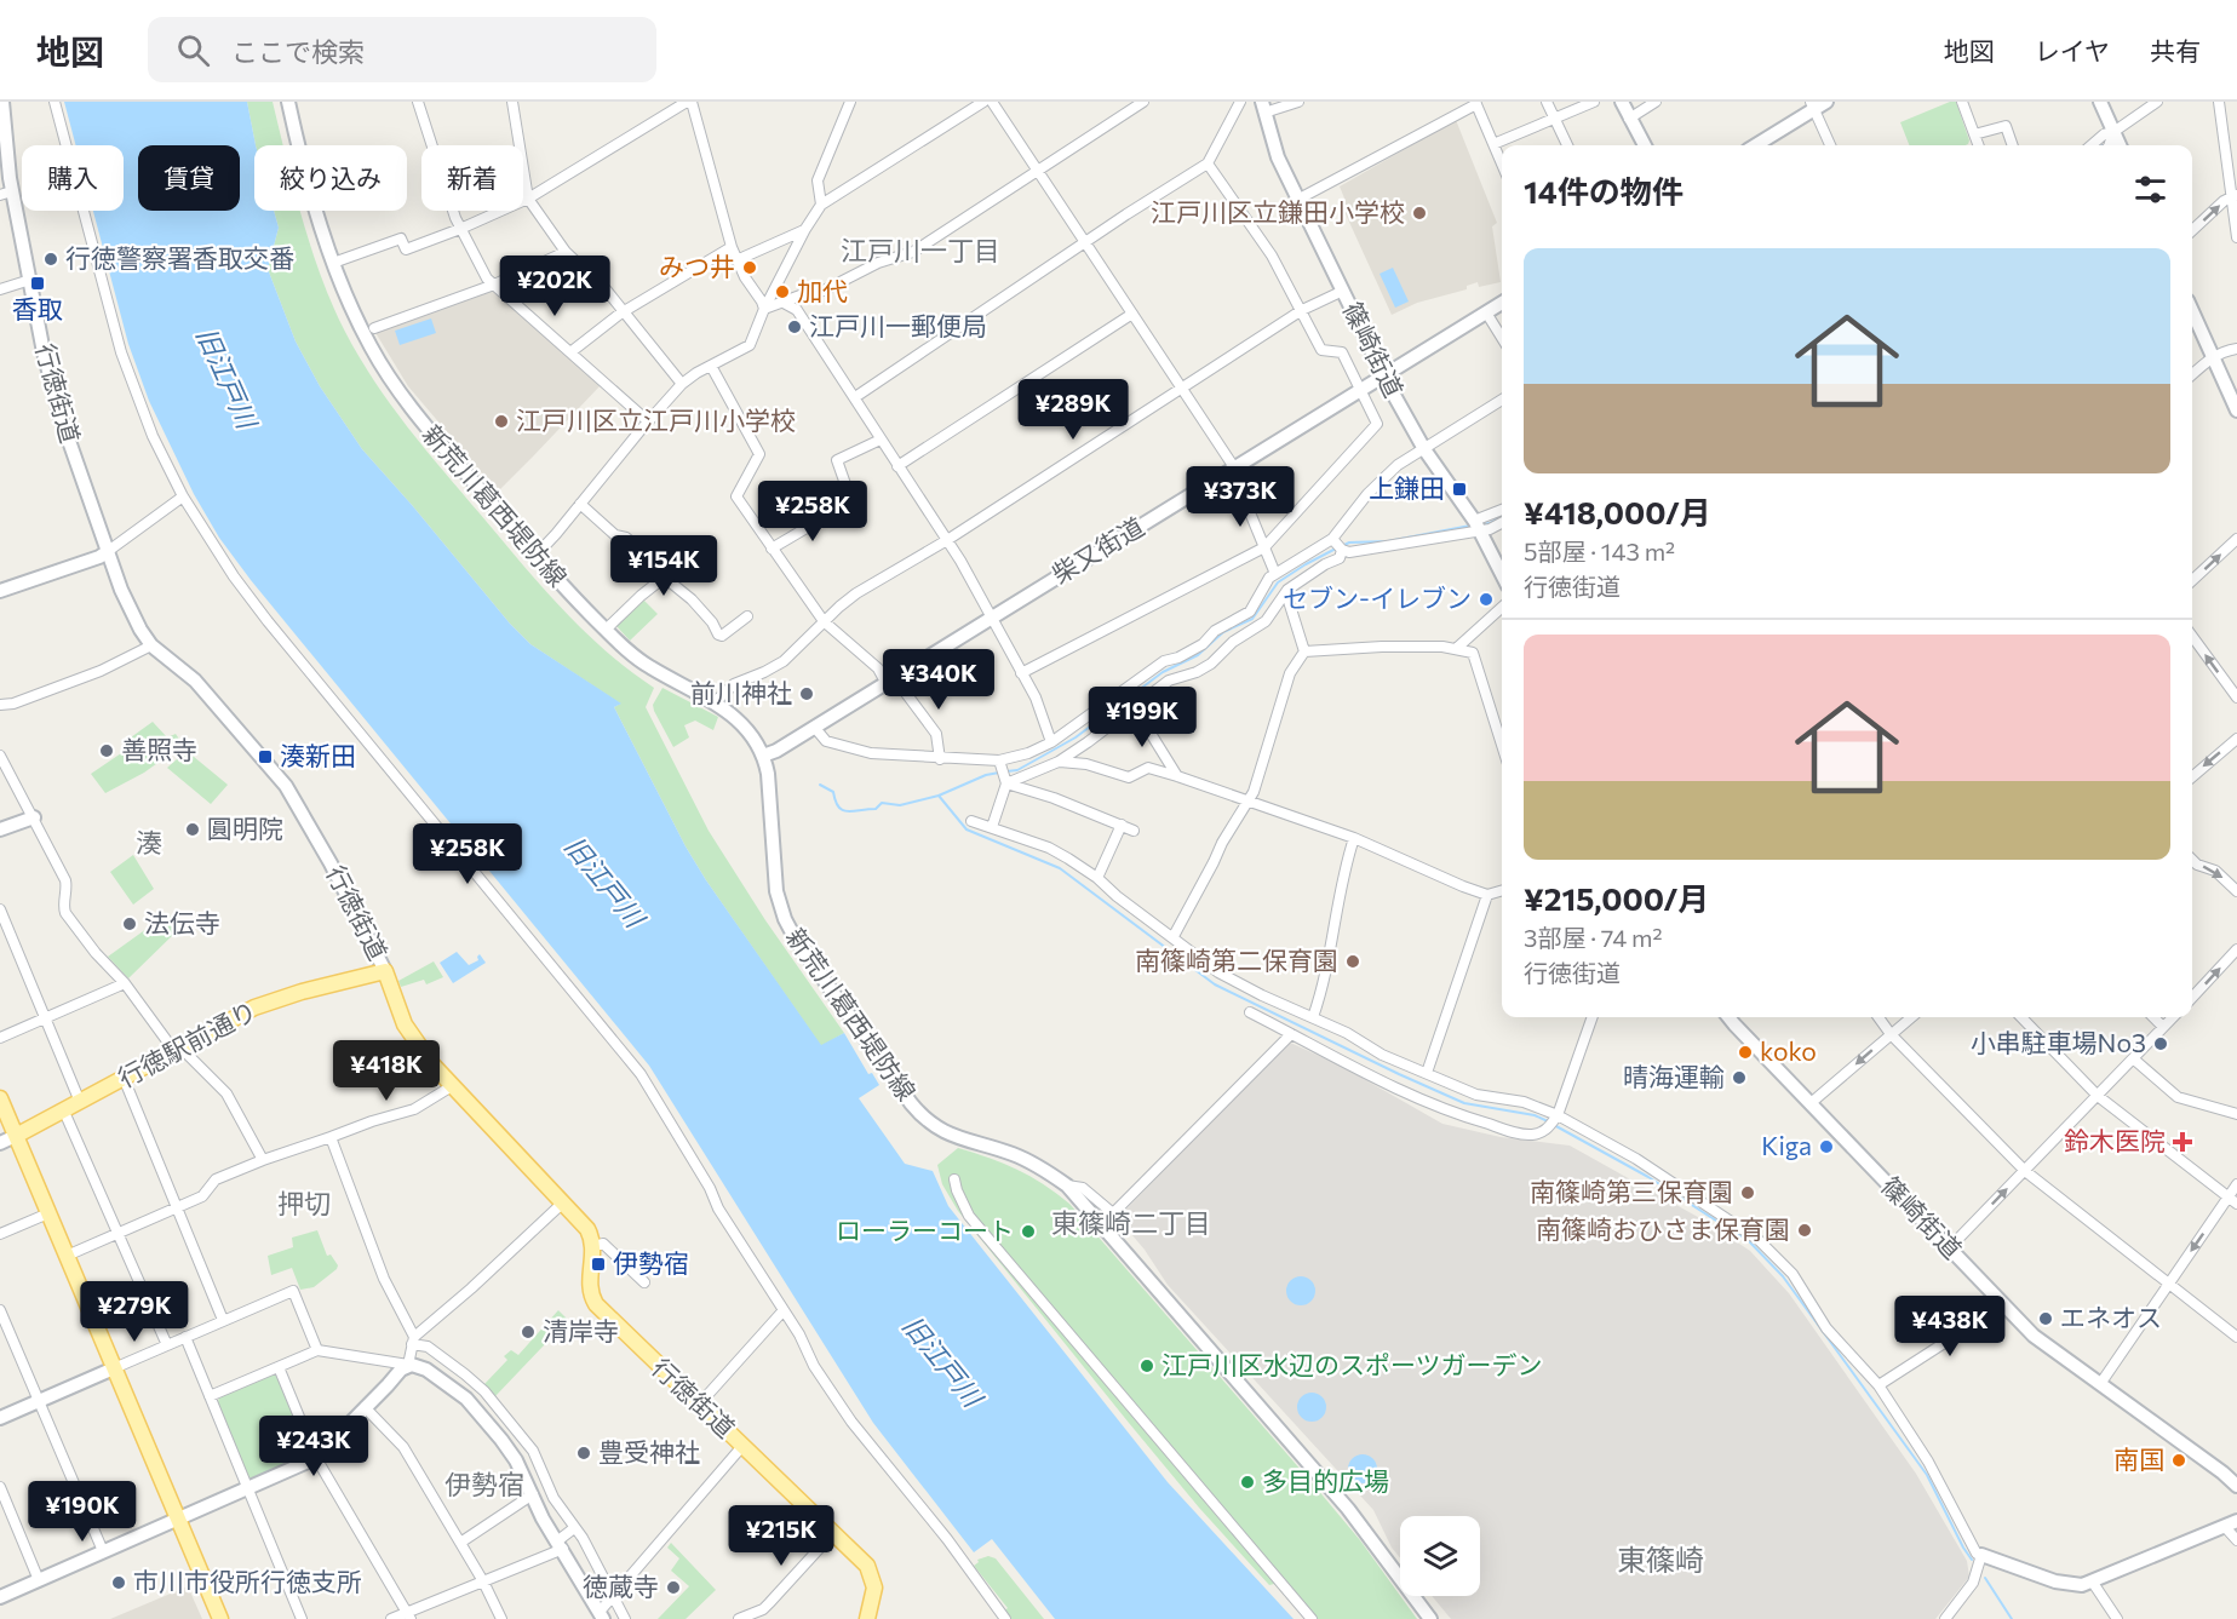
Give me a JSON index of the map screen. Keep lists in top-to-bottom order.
{
  "streets": {
    "main road": ["行徳街道", "行徳駅前通り"],
    "street": ["篠崎街道", "新荒川葛西堤防線", "柴又街道"]
  },
  "crossings": [
    ["篠崎街道", "柴又街道"],
    ["行徳街道", "行徳駅前通り"],
    ["新荒川葛西堤防線", "柴又街道"]
  ],
  "districts": [
    "江戸川一丁目",
    "湊",
    "押切",
    "東篠崎二丁目",
    "伊勢宿",
    "東篠崎"
  ],
  "water": ["旧江戸川"],
  "places": {
    "other": [
      "江戸川区立鎌田小学校",
      "行徳警察署香取交番",
      "みつ井",
      "加代",
      "江戸川一郵便局",
      "江戸川区立江戸川小学校",
      "セブン-イレブン",
      "前川神社",
      "善照寺",
      "圓明院",
      "法伝寺",
      "南篠崎第二保育園",
      "小串駐車場No3",
      "koko",
      "晴海運輸",
      "Kiga",
      "南篠崎第三保育園",
      "南篠崎おひさま保育園",
      "ローラーコート",
      "エネオス",
      "清岸寺",
      "江戸川区水辺のスポーツガーデン",
      "豊受神社",
      "南国",
      "多目的広場",
      "市川市役所行徳支所",
      "徳蔵寺"
    ],
    "transit": [
      "香取",
      "上鎌田",
      "湊新田",
      "伊勢宿"
    ],
    "health": ["鈴木医院"]
  },
  "page": {
    "header": "地図",
    "search": "ここで検索",
    "nav": ["地図", "レイヤ", "共有"],
    "chip": [
      "購入",
      "賃貸",
      "絞り込み",
      "新着"
    ],
    "heading": "14件の物件",
    "list": [
      {
        "name": "¥418,000/月",
        "note": "5部屋 · 143 m² · 行徳街道"
      },
      {
        "name": "¥215,000/月",
        "note": "3部屋 · 74 m² · 行徳街道"
      }
    ],
    "price": [
      "¥202K",
      "¥289K",
      "¥373K",
      "¥258K",
      "¥154K",
      "¥340K",
      "¥199K",
      "¥258K",
      "¥418K",
      "¥279K",
      "¥438K",
      "¥243K",
      "¥190K",
      "¥215K"
    ]
  }
}
